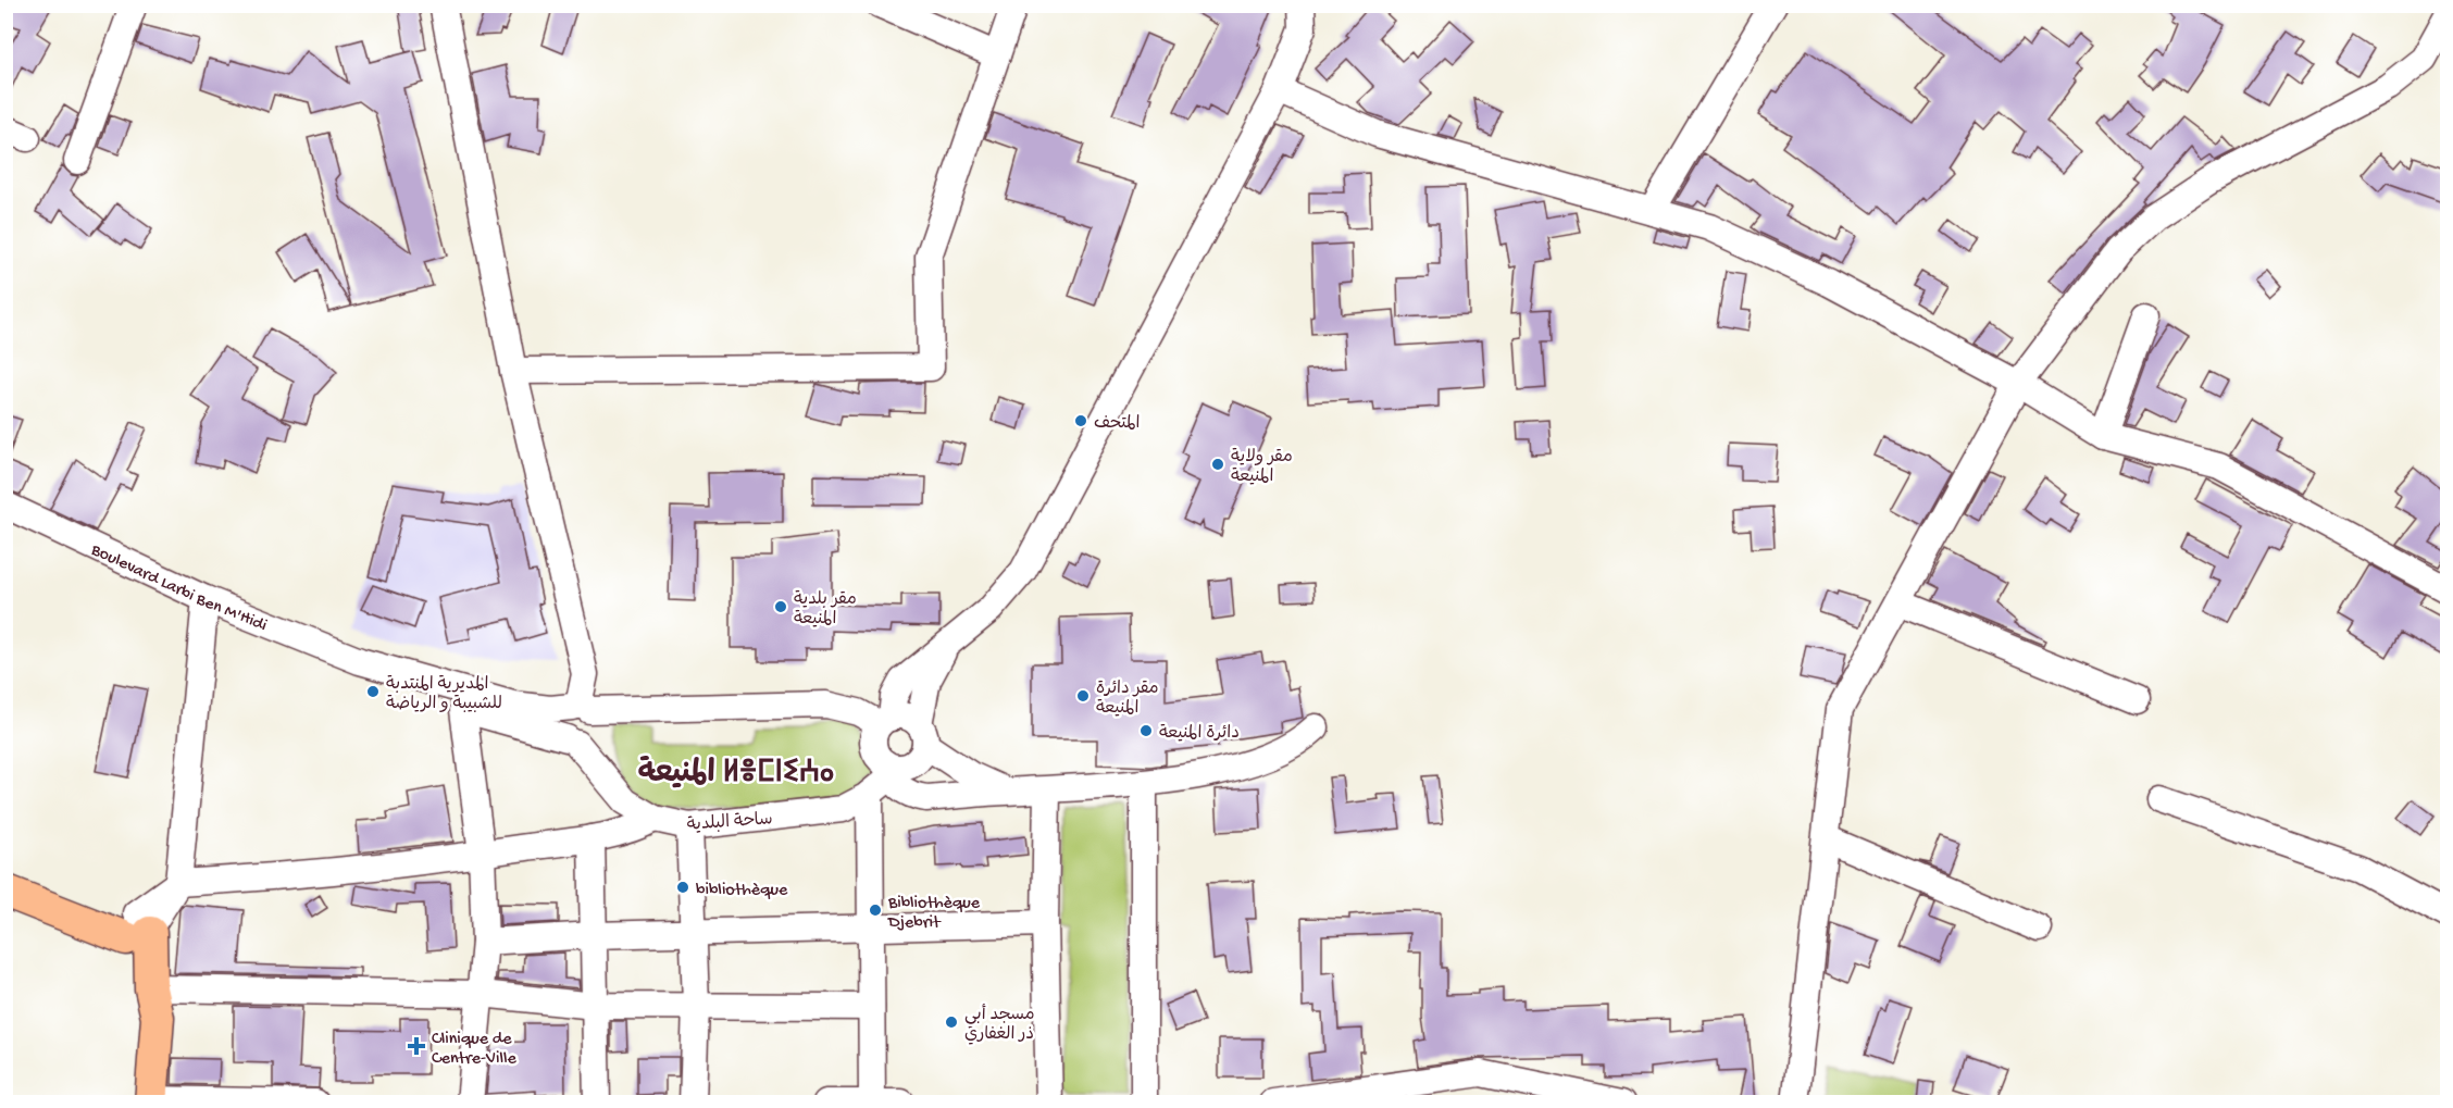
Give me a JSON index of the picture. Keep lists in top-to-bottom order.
{
  "streets": {
    "street": ["Boulevard Larbi Ben M'Hidi", "ساحة البلدية"]
  },
  "crossings": [
    ["Boulevard Larbi Ben M'Hidi", "ساحة البلدية"]
  ],
  "districts": ["المنيعة ⵍⴻⵎⵏⵉⵄⴰ"],
  "places": {
    "other": [
      "المتحف",
      "مقر ولاية المنيعة",
      "مقر بلدية المنيعة",
      "المديرية المنتدبة للشبيبة و الرياضة",
      "مقر دائرة المنيعة",
      "دائرة المنيعة",
      "bibliothèque",
      "Bibliothèque Djebrit",
      "مسجد أبي ذر الغفاري"
    ],
    "health": ["Clinique de Centre-Ville"]
  }
}
